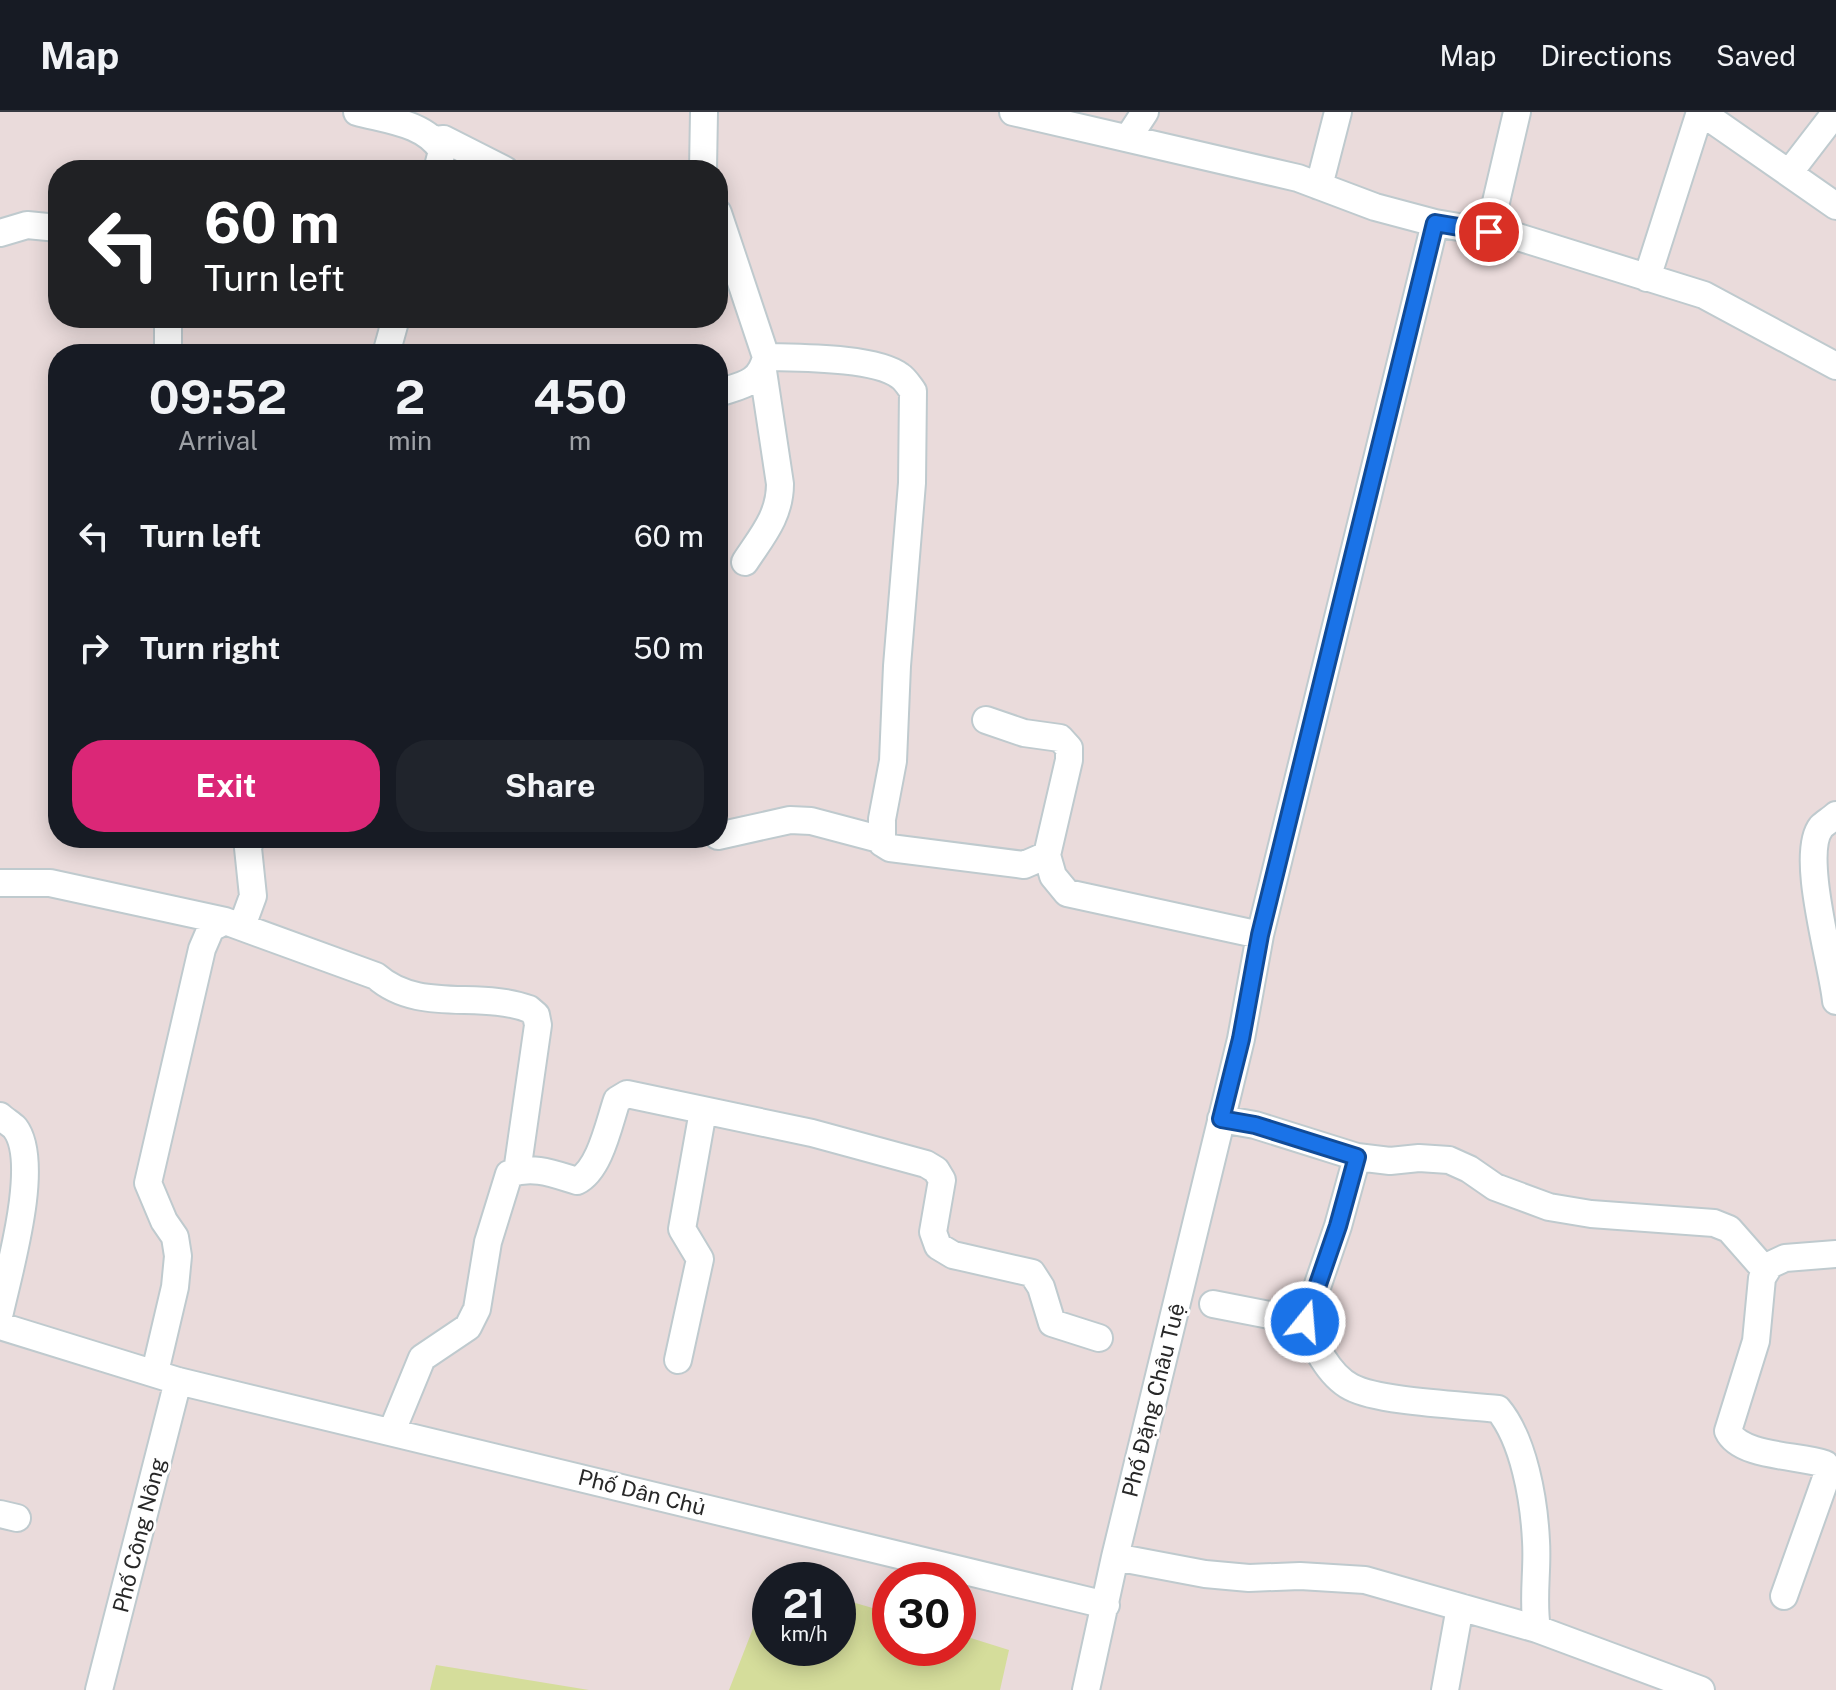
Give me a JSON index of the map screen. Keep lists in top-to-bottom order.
{
  "streets": {
    "street": ["Phố Đặng Châu Tuệ", "Phố Dân Chủ", "Phố Công Nông"]
  },
  "crossings": [
    ["Phố Đặng Châu Tuệ", "Phố Dân Chủ"],
    ["Phố Dân Chủ", "Phố Công Nông"]
  ],
  "page": {
    "header": "Map",
    "nav": ["Map", "Directions", "Saved"],
    "turn": ["60 m", "Turn left"],
    "eta": [
      "09:52",
      "Arrival",
      "2",
      "min",
      "450",
      "m"
    ],
    "list": [
      {
        "name": "Turn left",
        "value": "60 m"
      },
      {
        "name": "Turn right",
        "value": "50 m"
      }
    ],
    "buttons": ["Exit", "Share"],
    "speed": "21 km/h",
    "limit": "30"
  }
}
